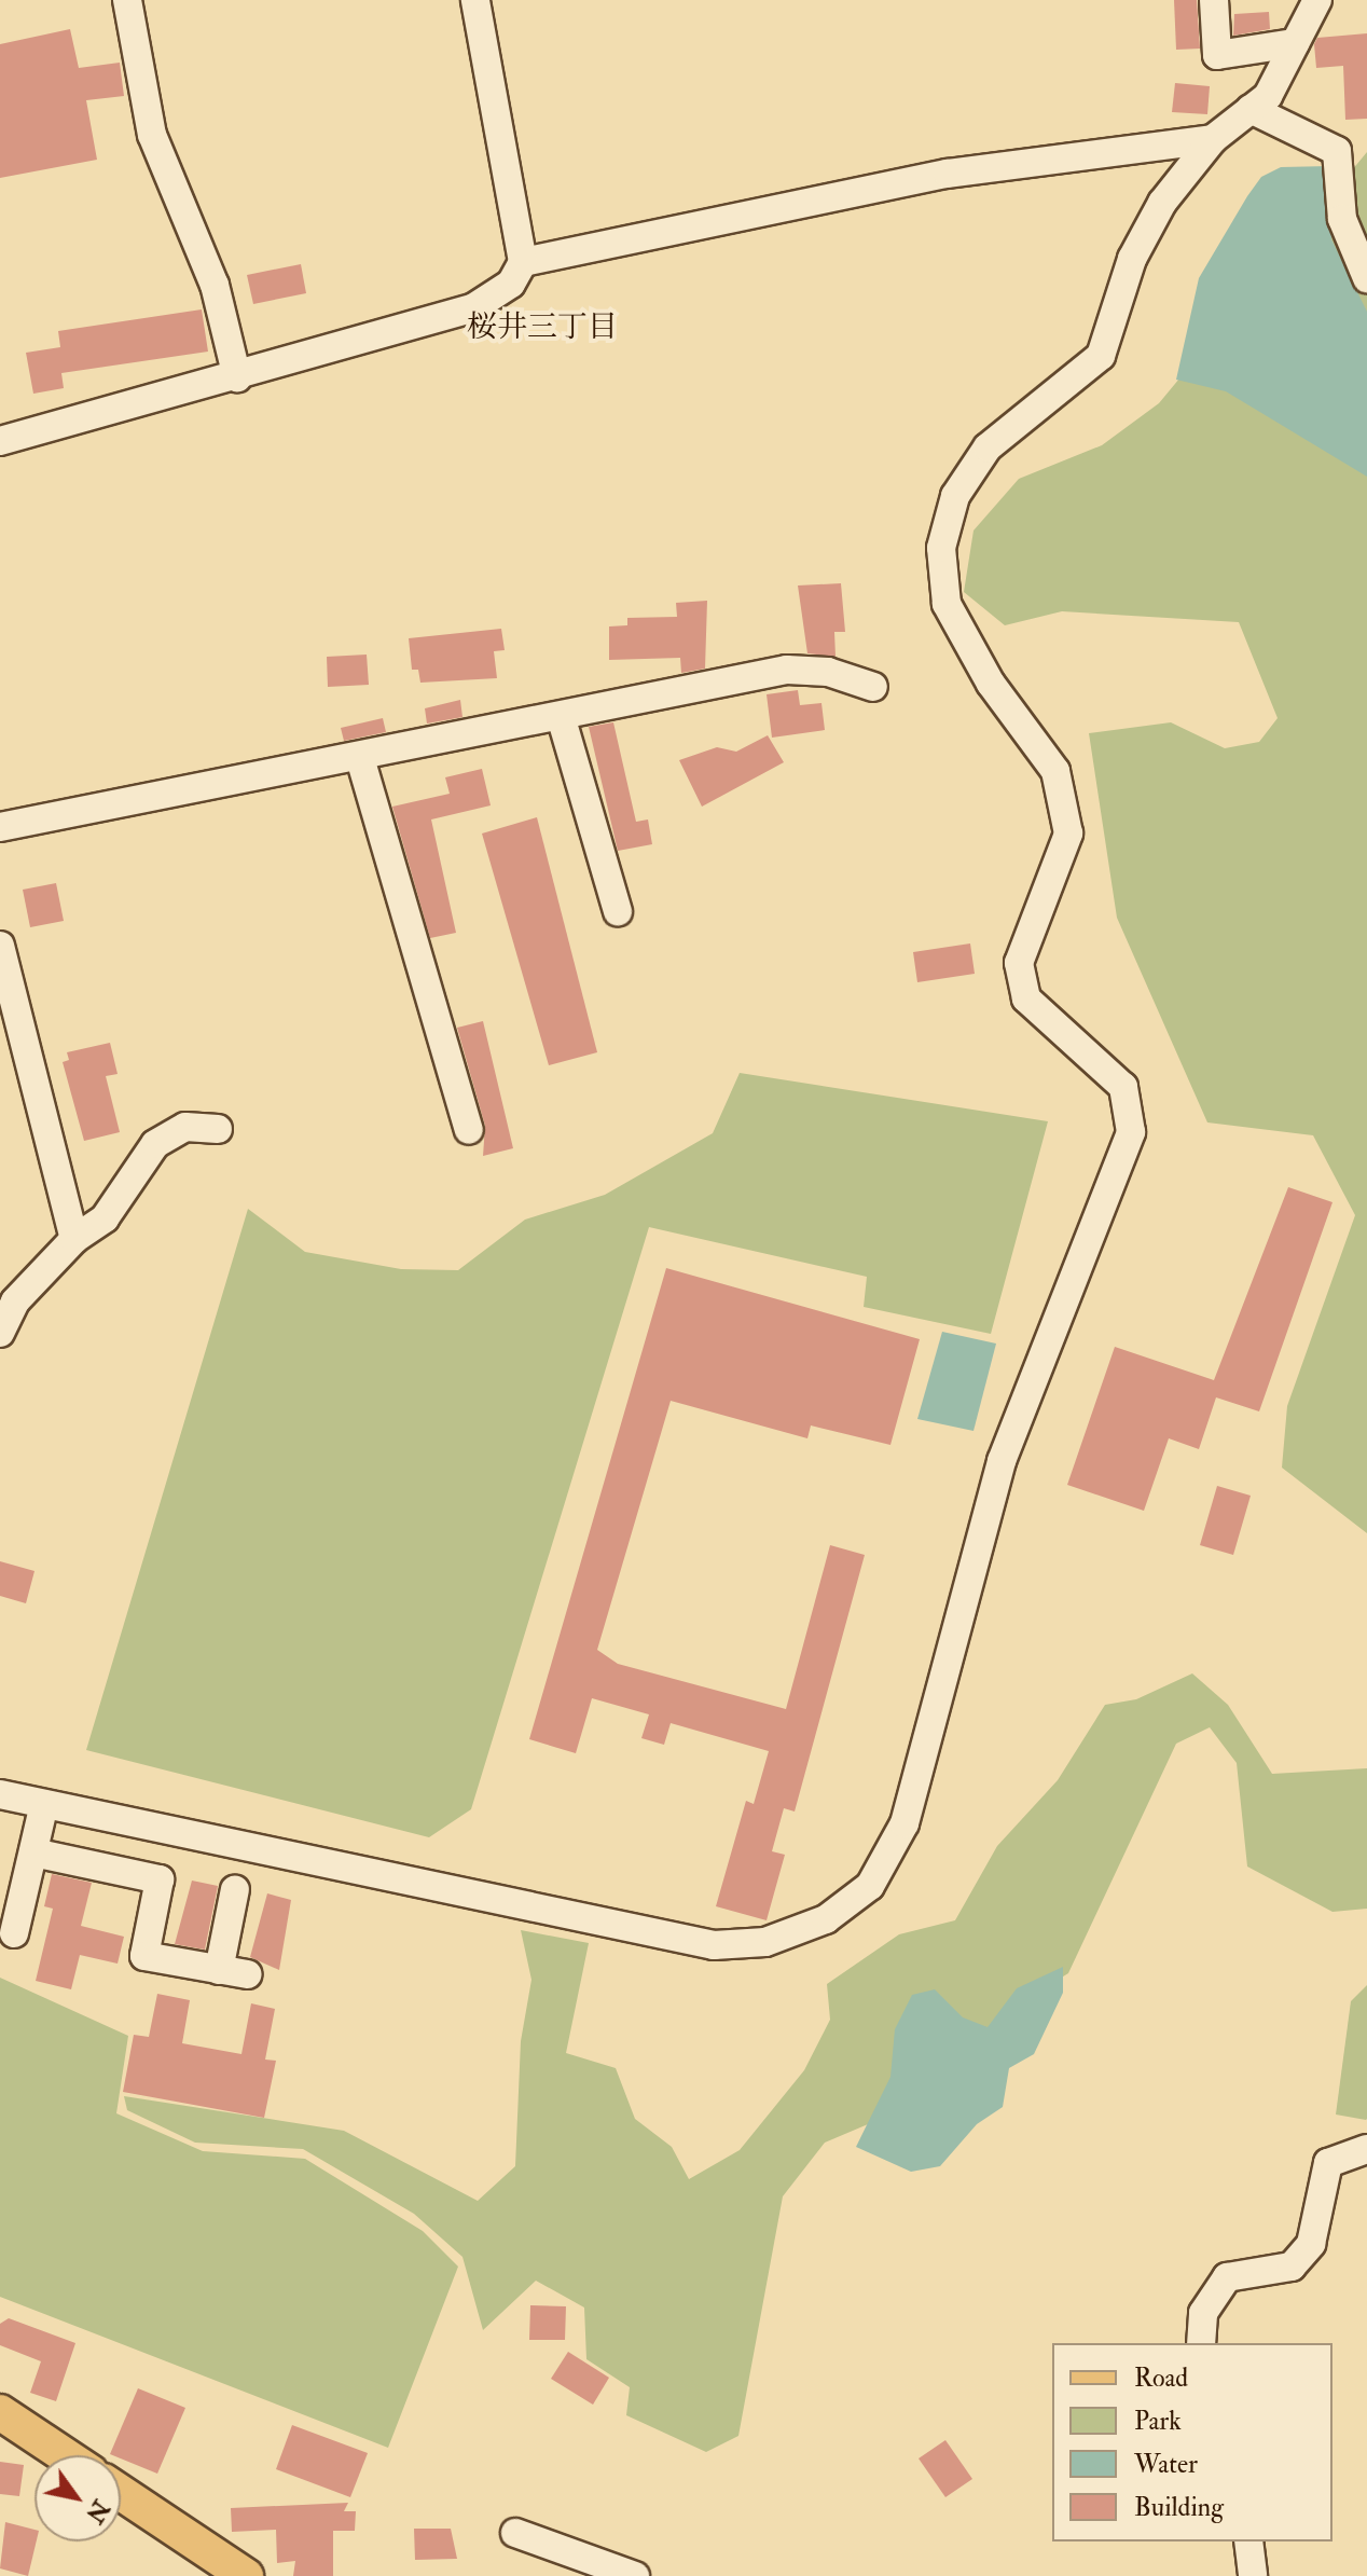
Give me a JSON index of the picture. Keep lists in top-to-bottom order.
{
  "districts": ["桜井三丁目"],
  "legend": [
    "Road",
    "Park",
    "Water",
    "Building"
  ],
  "north": "bottom right"
}
